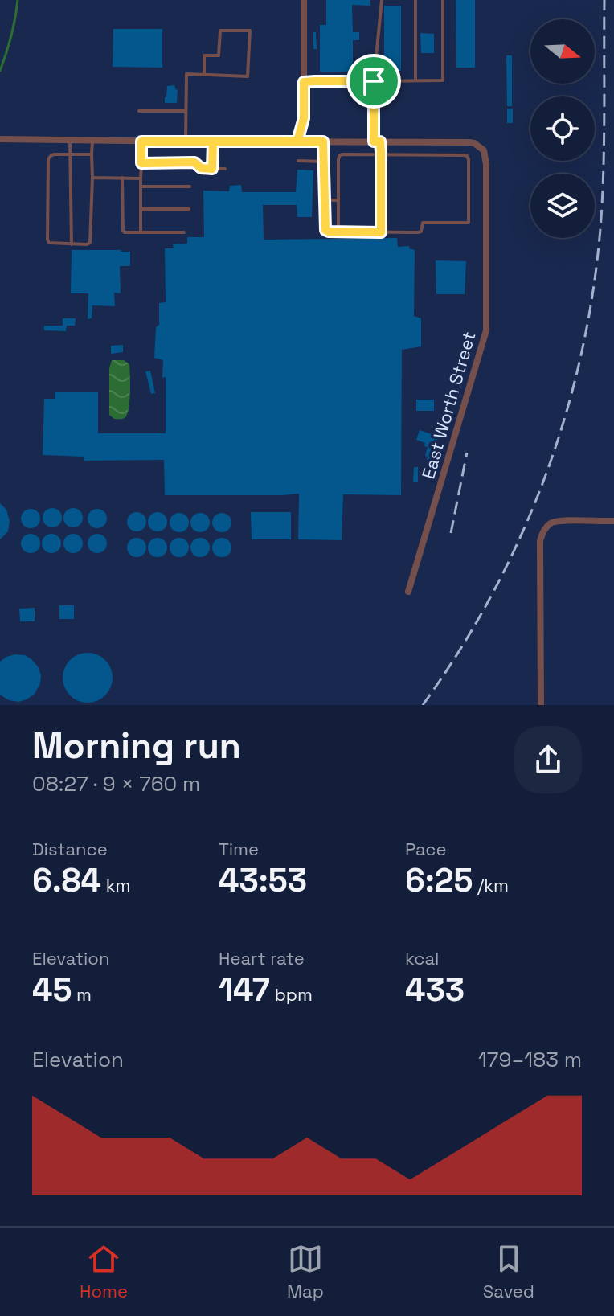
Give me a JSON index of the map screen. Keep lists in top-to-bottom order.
{
  "streets": {
    "street": ["East Worth Street"]
  },
  "north": "right",
  "page": {
    "heading": ["Morning run", "08:27 · 9 × 760 m"],
    "stats": [
      ["Distance", "6.84 km"],
      ["Time", "43:53"],
      ["Pace", "6:25 /km"],
      ["Elevation", "45 m"],
      ["Heart rate", "147 bpm"],
      ["kcal", "433"]
    ],
    "chart": ["Elevation", "179–183 m"],
    "tabs": ["Home", "Map", "Saved"]
  }
}
